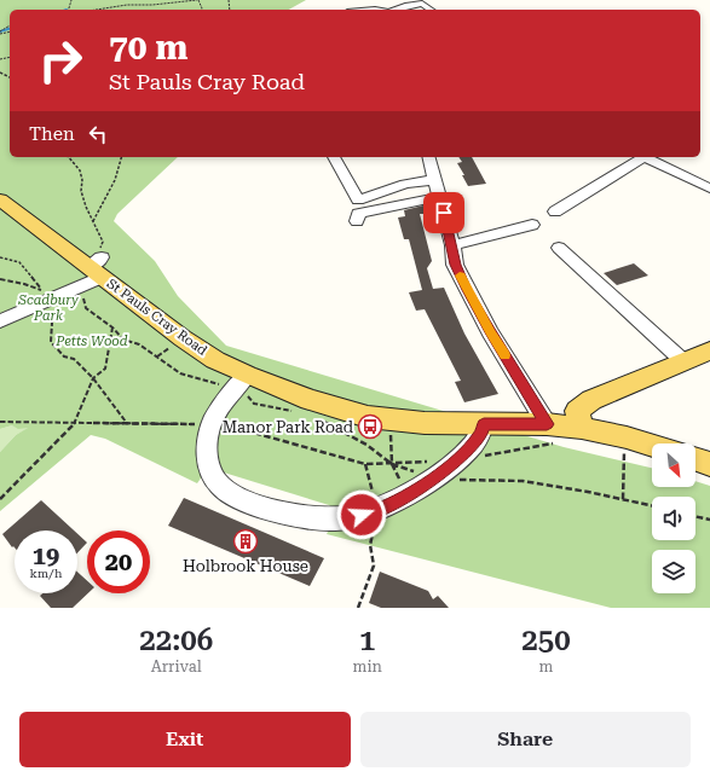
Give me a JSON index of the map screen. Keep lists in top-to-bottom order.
{
  "streets": {
    "main road": ["St Pauls Cray Road"]
  },
  "parks": ["Scadbury Park", "Petts Wood"],
  "places": {
    "bus stop": ["Manor Park Road"],
    "building": ["Holbrook House"]
  },
  "north": "bottom right",
  "page": {
    "turn": ["70 m", "St Pauls Cray Road"],
    "then": "Then",
    "speed": "19 km/h",
    "limit": "20",
    "eta": [
      "22:06",
      "Arrival",
      "1",
      "min",
      "250",
      "m"
    ],
    "buttons": ["Exit", "Share"]
  }
}
